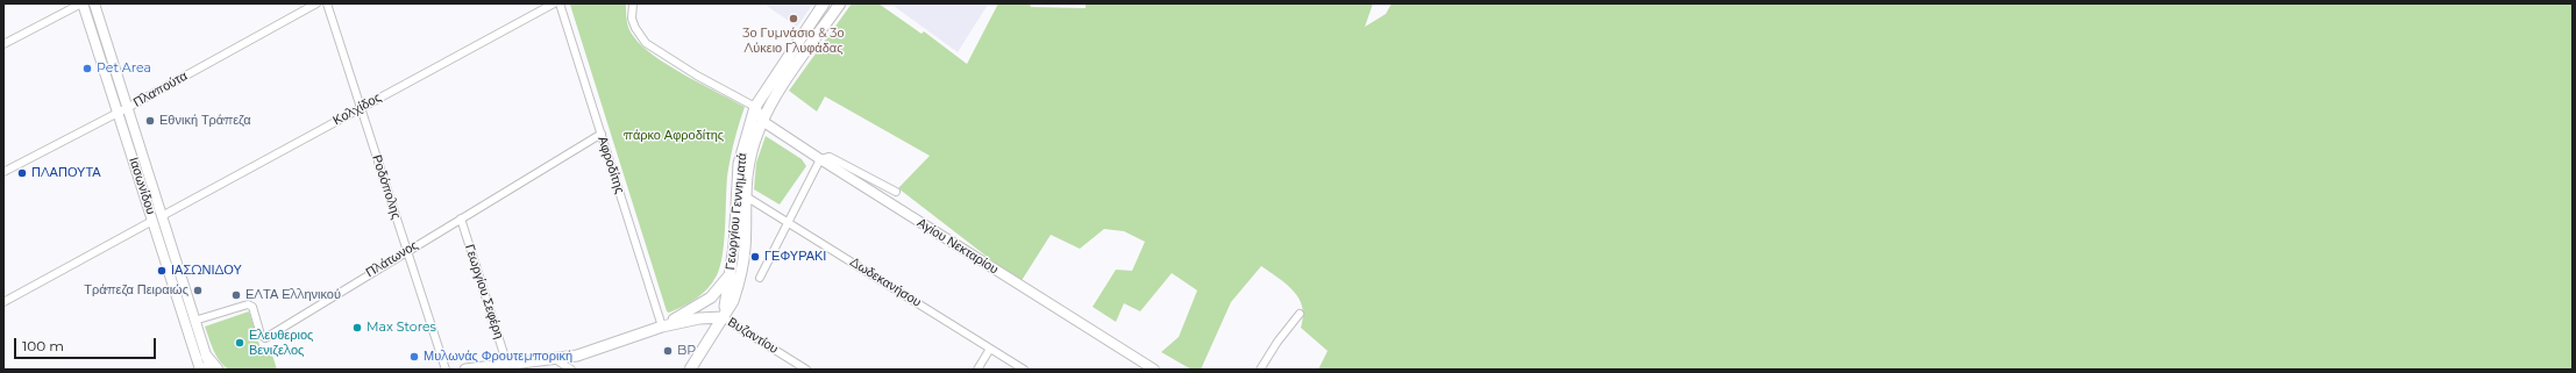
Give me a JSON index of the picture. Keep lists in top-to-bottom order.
{
  "streets": {
    "main road": ["Γεωργίου Γεννηματά"],
    "street": [
      "Πλαπούτα",
      "Κολχίδος",
      "Αφροδίτης",
      "Ιασωνίδου",
      "Ροδόπολης",
      "Αγίου Νεκταρίου",
      "Πλάτωνος",
      "Δωδεκανήσου",
      "Γεωργίου Σεφέρη",
      "Βυζαντίου"
    ]
  },
  "crossings": [
    ["Πλαπούτα", "Ιασωνίδου"],
    ["Κολχίδος", "Ιασωνίδου"],
    ["Κολχίδος", "Ροδόπολης"],
    ["Αφροδίτης", "Πλάτωνος"],
    ["Ιασωνίδου", "Πλάτωνος"],
    ["Ροδόπολης", "Πλάτωνος"],
    ["Γεωργίου Γεννηματά", "Αγίου Νεκταρίου"],
    ["Γεωργίου Γεννηματά", "Δωδεκανήσου"],
    ["Γεωργίου Γεννηματά", "Βυζαντίου"],
    ["Πλάτωνος", "Γεωργίου Σεφέρη"]
  ],
  "parks": ["πάρκο Αφροδίτης"],
  "places": [
    "3ο Γυμνάσιο & 3ο Λύκειο Γλυφάδας",
    "Pet Area",
    "Εθνική Τράπεζα",
    "ΠΛΑΠΟΥΤΑ",
    "ΓΕΦΥΡΑΚΙ",
    "ΙΑΣΩΝΙΔΟΥ",
    "Τράπεζα Πειραιώς",
    "ΕΛΤΑ Ελληνικού",
    "Max Stores",
    "Ελευθεριος Βενιζελος",
    "BP",
    "Μυλωνάς Φρουτεμπορική"
  ],
  "scale_bar": "100 m"
}
